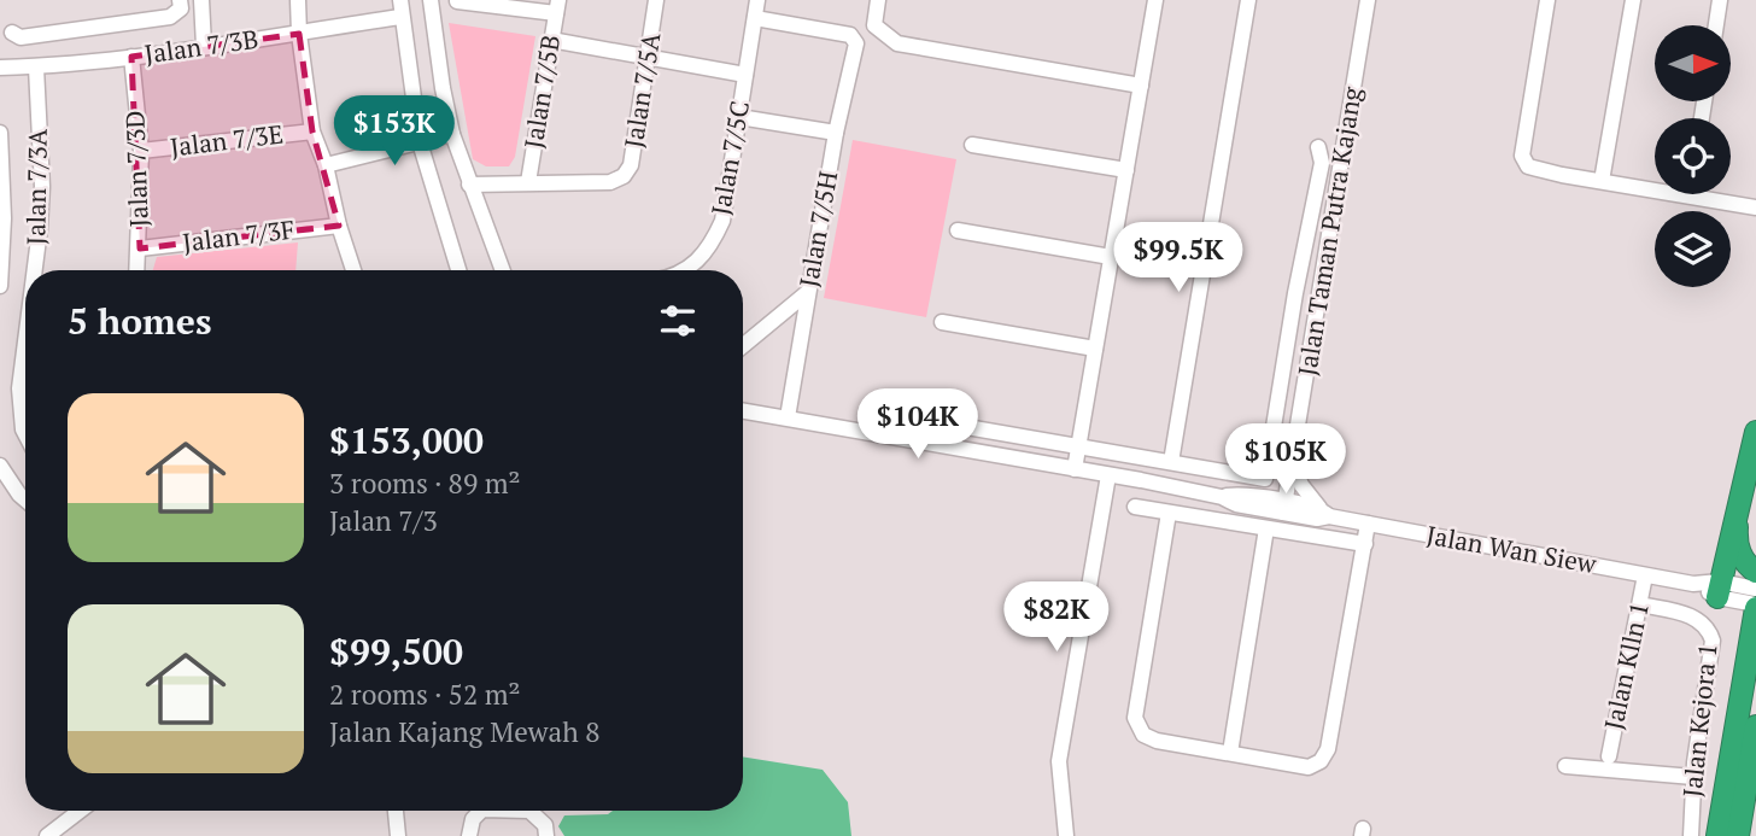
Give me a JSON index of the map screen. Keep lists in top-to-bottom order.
{
  "streets": {
    "street": [
      "Jalan 7/3B",
      "Jalan 7/5A",
      "Jalan 7/5B",
      "Jalan 7/3E",
      "Jalan 7/5C",
      "Jalan 7/3D",
      "Jalan 7/3A",
      "Jalan 7/5H",
      "Jalan Taman Putra Kajang",
      "Jalan 7/3F",
      "Jalan Wan Siew",
      "Jalan Klln 1",
      "Jalan Kejora 1"
    ]
  },
  "crossings": [
    ["Jalan 7/3B", "Jalan 7/3D"],
    ["Jalan 7/3B", "Jalan 7/3A"],
    ["Jalan 7/5A", "Jalan 7/5B"],
    ["Jalan 7/3E", "Jalan 7/3D"],
    ["Jalan 7/5C", "Jalan 7/5H"],
    ["Jalan 7/3D", "Jalan 7/3F"],
    ["Jalan 7/5H", "Jalan Wan Siew"],
    ["Jalan Taman Putra Kajang", "Jalan Wan Siew"],
    ["Jalan Wan Siew", "Jalan Klln 1"],
    ["Jalan Klln 1", "Jalan Kejora 1"]
  ],
  "north": "right",
  "page": {
    "price": [
      "$153K",
      "$99.5K",
      "$104K",
      "$105K",
      "$82K"
    ],
    "heading": "5 homes",
    "list": [
      {
        "name": "$153,000",
        "note": "3 rooms · 89 m² · Jalan 7/3"
      },
      {
        "name": "$99,500",
        "note": "2 rooms · 52 m² · Jalan Kajang Mewah 8"
      }
    ]
  }
}
